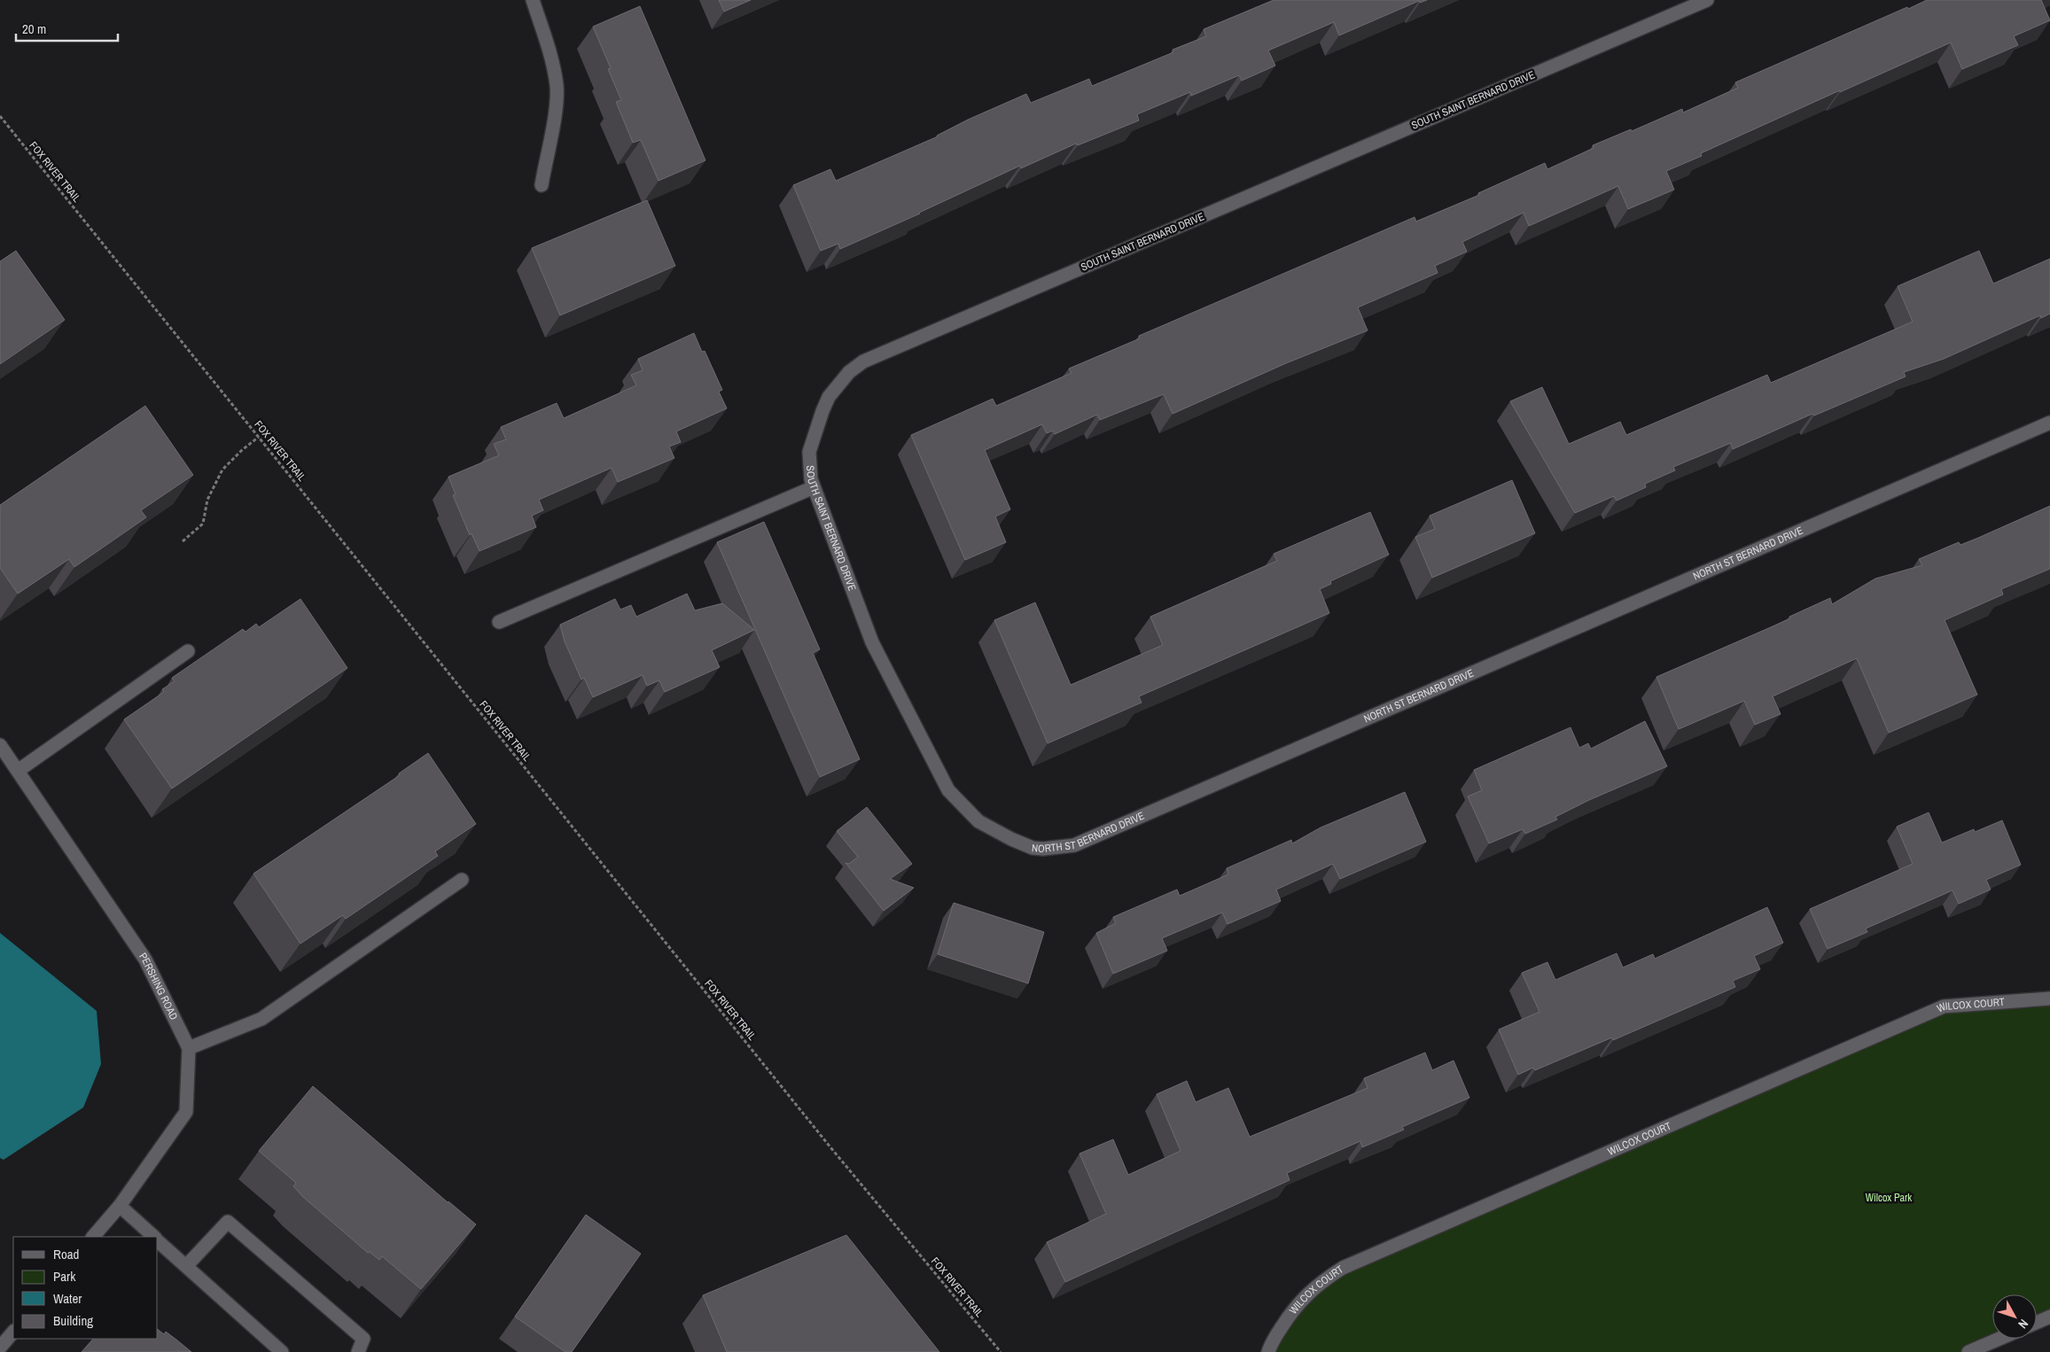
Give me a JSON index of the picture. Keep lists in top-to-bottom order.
{
  "streets": {
    "street": [
      "SOUTH SAINT BERNARD DRIVE",
      "NORTH ST BERNARD DRIVE",
      "PERSHING ROAD",
      "WILCOX COURT"
    ],
    "path": ["FOX RIVER TRAIL"]
  },
  "crossings": [
    ["SOUTH SAINT BERNARD DRIVE", "NORTH ST BERNARD DRIVE"]
  ],
  "parks": ["Wilcox Park"],
  "legend": [
    "Road",
    "Park",
    "Water",
    "Building"
  ],
  "scale_bar": "20 m",
  "north": "bottom right"
}
